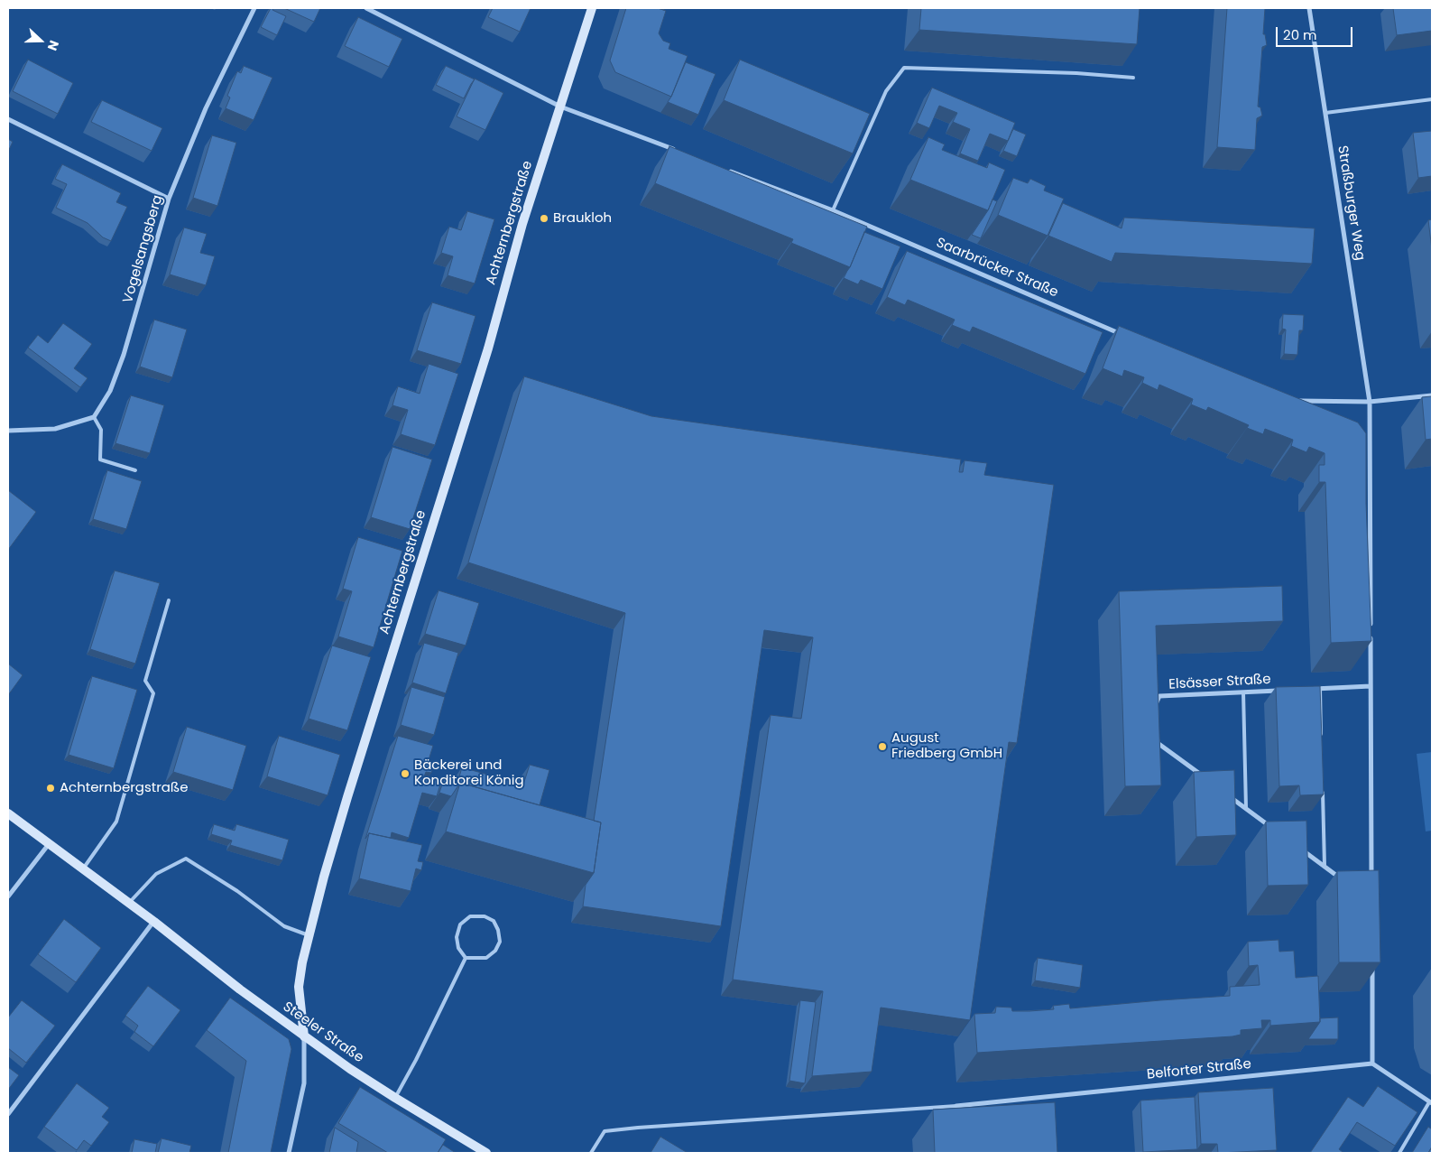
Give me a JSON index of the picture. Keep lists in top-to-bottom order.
{
  "streets": {
    "street": [
      "Straßburger Weg",
      "Achternbergstraße",
      "Vogelsangsberg",
      "Saarbrücker Straße",
      "Elsässer Straße",
      "Steeler Straße",
      "Belforter Straße"
    ]
  },
  "crossings": [
    ["Achternbergstraße", "Steeler Straße"]
  ],
  "places": [
    "Braukloh",
    "August Friedberg GmbH",
    "Bäckerei und Konditorei König",
    "Achternbergstraße"
  ],
  "scale_bar": "20 m",
  "north": "right"
}
